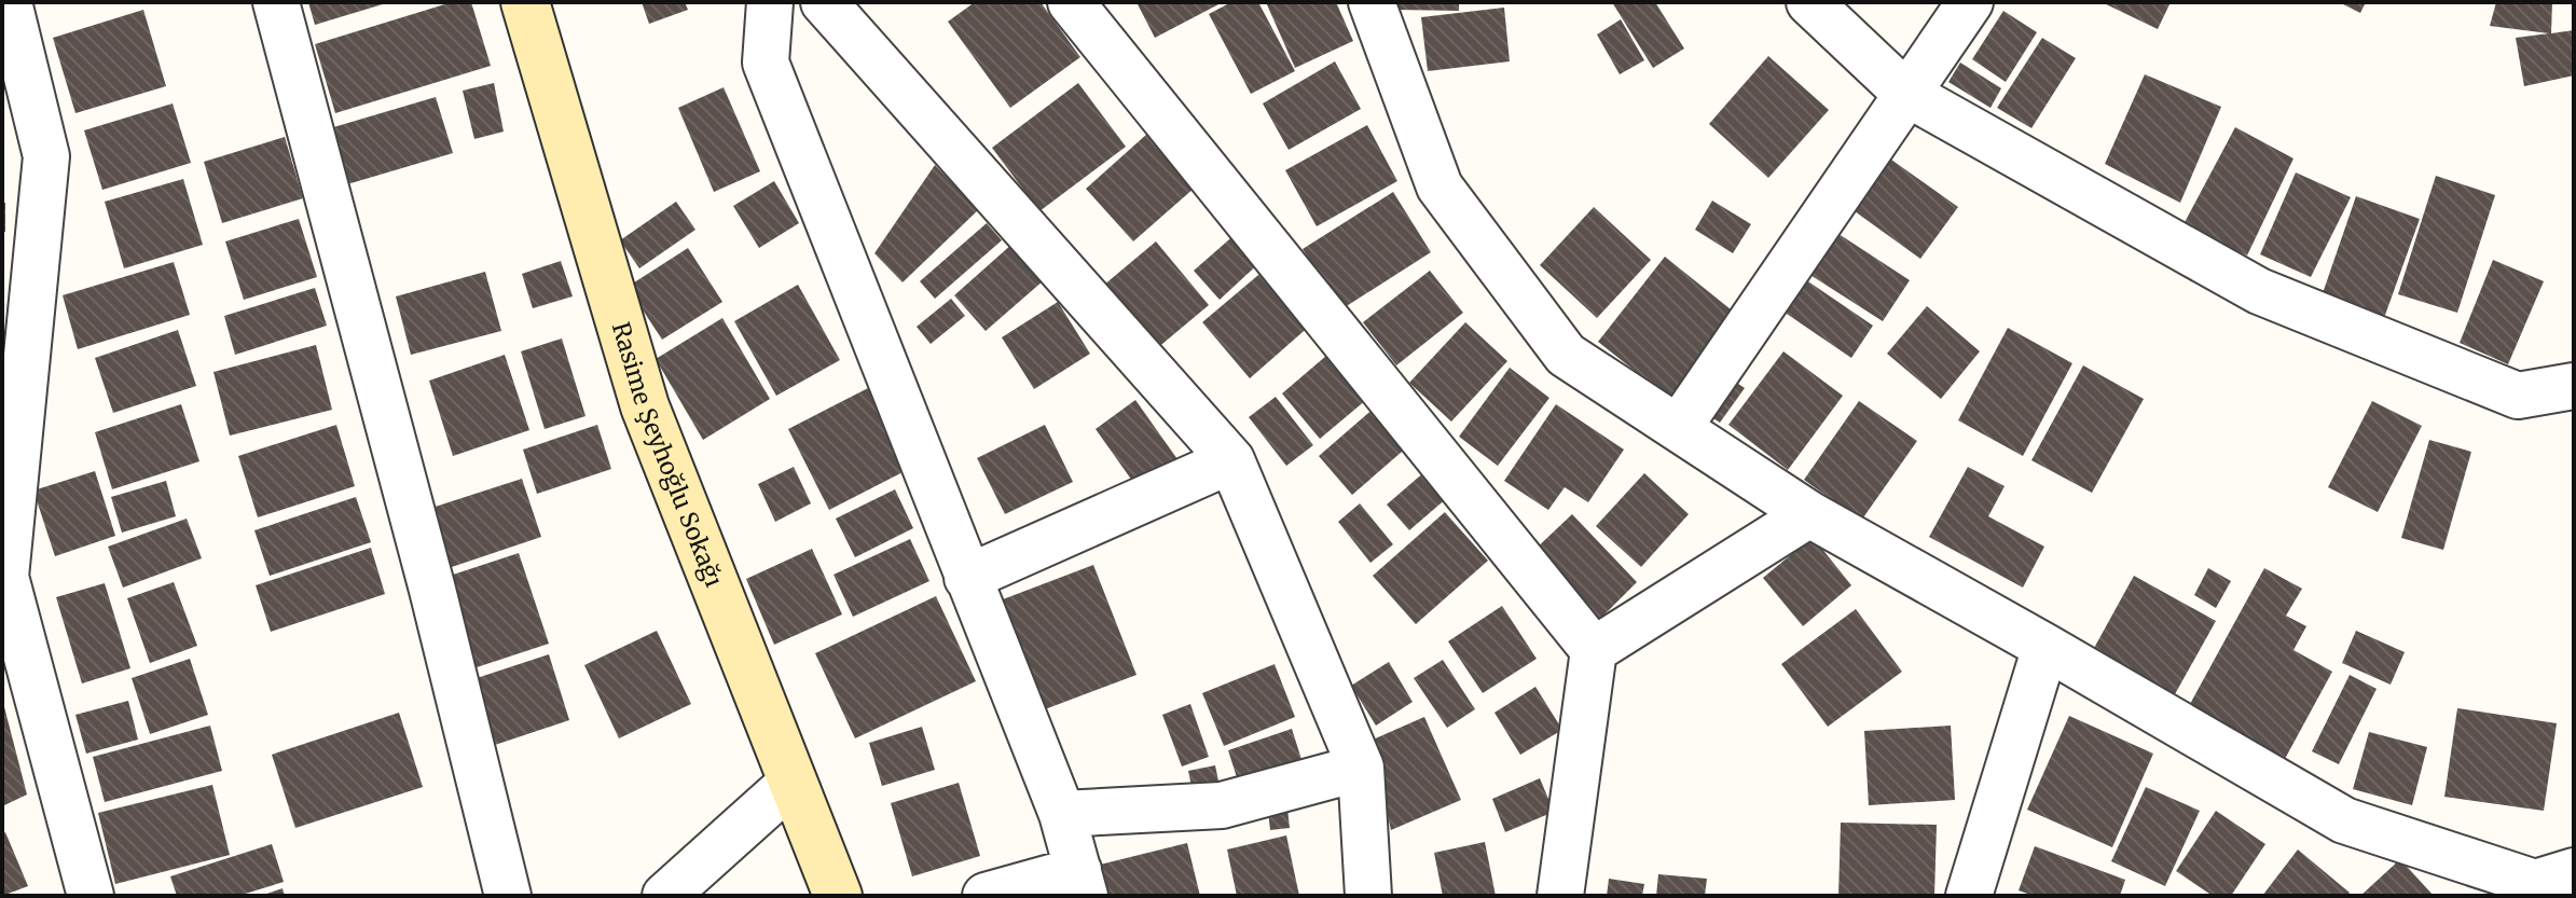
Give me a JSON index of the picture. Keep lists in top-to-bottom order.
{
  "streets": {
    "main road": ["Rasime Şeyhoğlu Sokağı"]
  }
}
